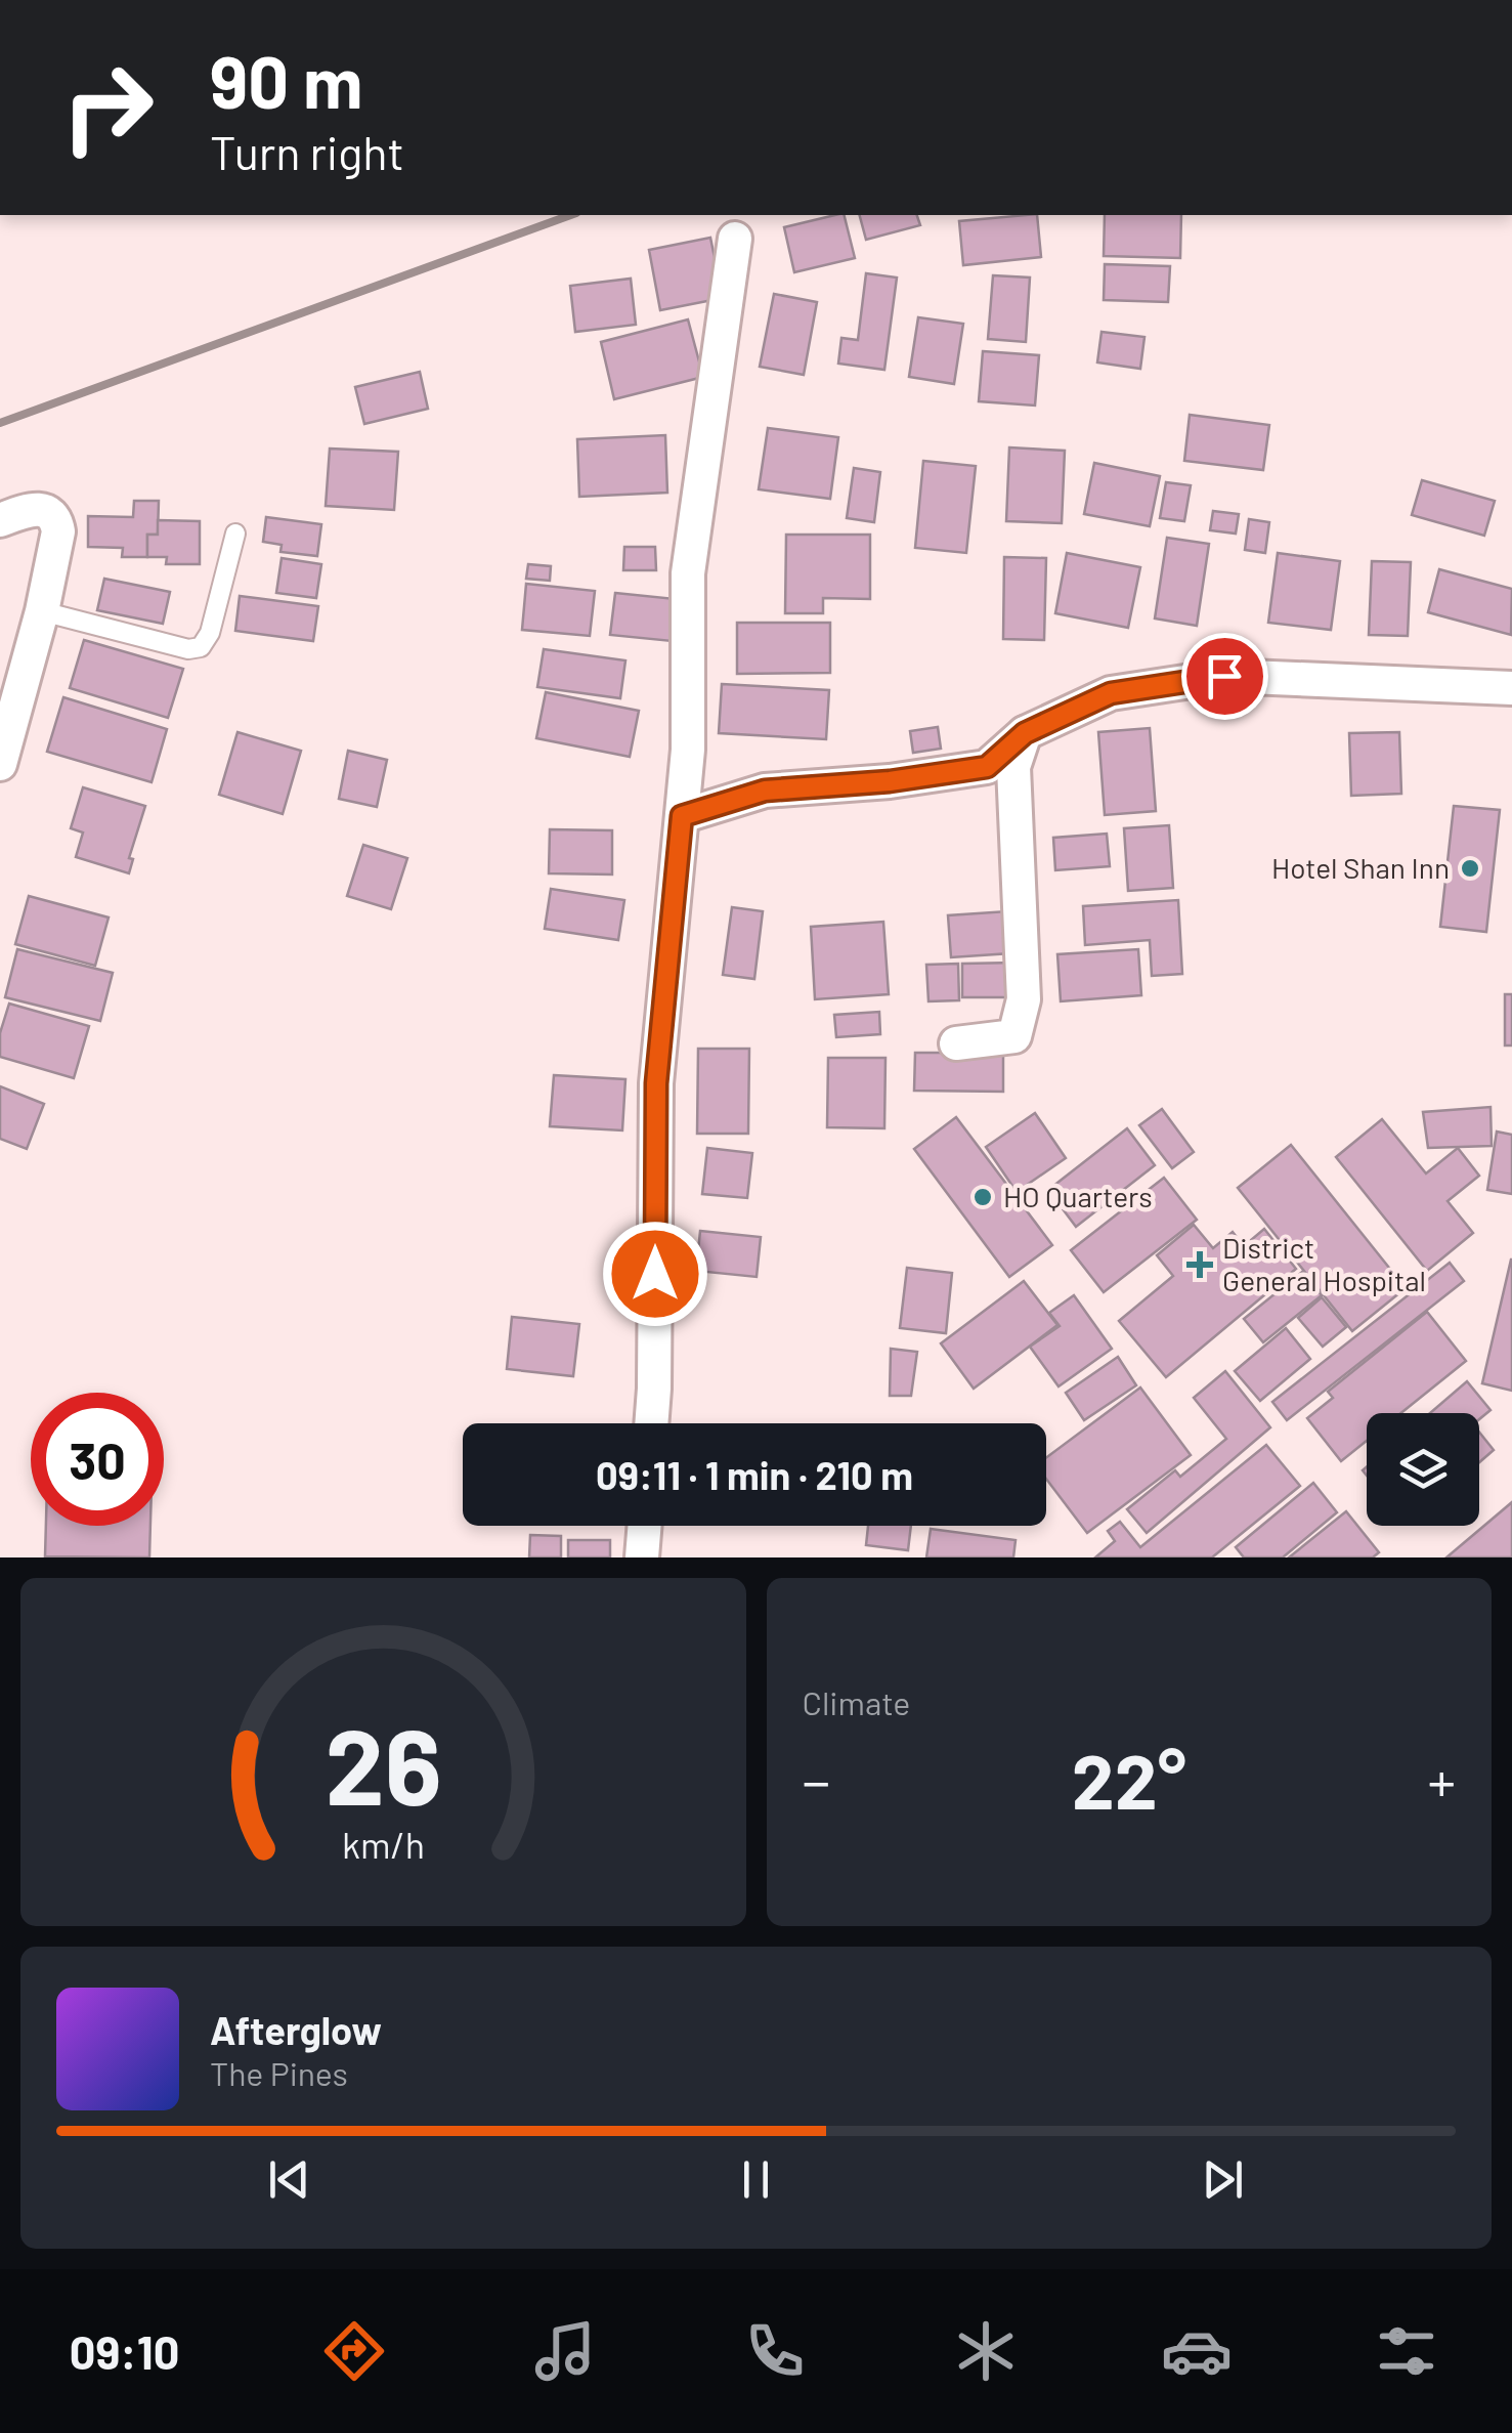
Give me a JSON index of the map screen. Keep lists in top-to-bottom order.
{
  "places": {
    "other": ["Hotel Shan Inn", "HO Quarters"],
    "health": ["District General Hospital"]
  },
  "page": {
    "turn": ["90 m", "Turn right"],
    "limit": "30",
    "trip": "09:11 · 1 min · 210 m",
    "tile": "Climate",
    "heat": ["−", "22°", "+"],
    "song": ["Afterglow", "The Pines"],
    "tabs": "09:10",
    "gauge": ["26", "km/h"]
  }
}
